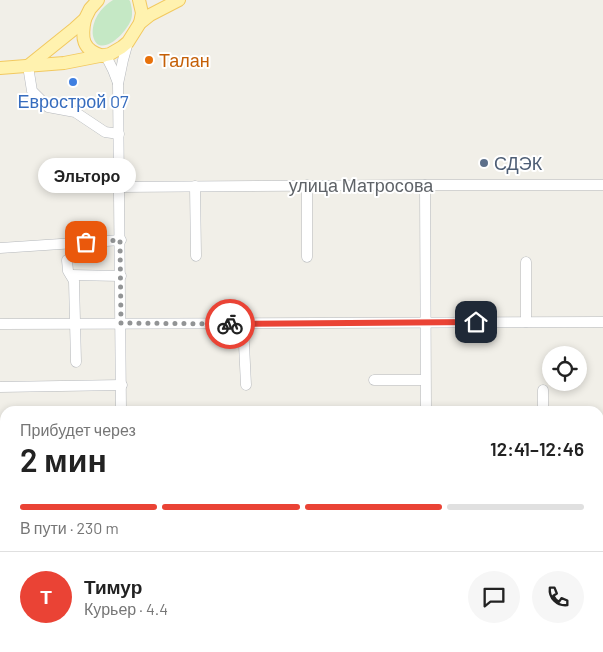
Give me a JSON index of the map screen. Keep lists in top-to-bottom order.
{
  "streets": {
    "street": ["улица Матросова"]
  },
  "places": [
    "Талан",
    "Еврострой 07",
    "СДЭК",
    "Эльторо"
  ],
  "page": {
    "bubble": "Эльторо",
    "heading": ["2 мин", "Прибудет через", "12:41–12:46"],
    "panel": ["Тимур", "Курьер · 4.4"],
    "bar": "В пути · 230 m",
    "round": "Т"
  }
}
